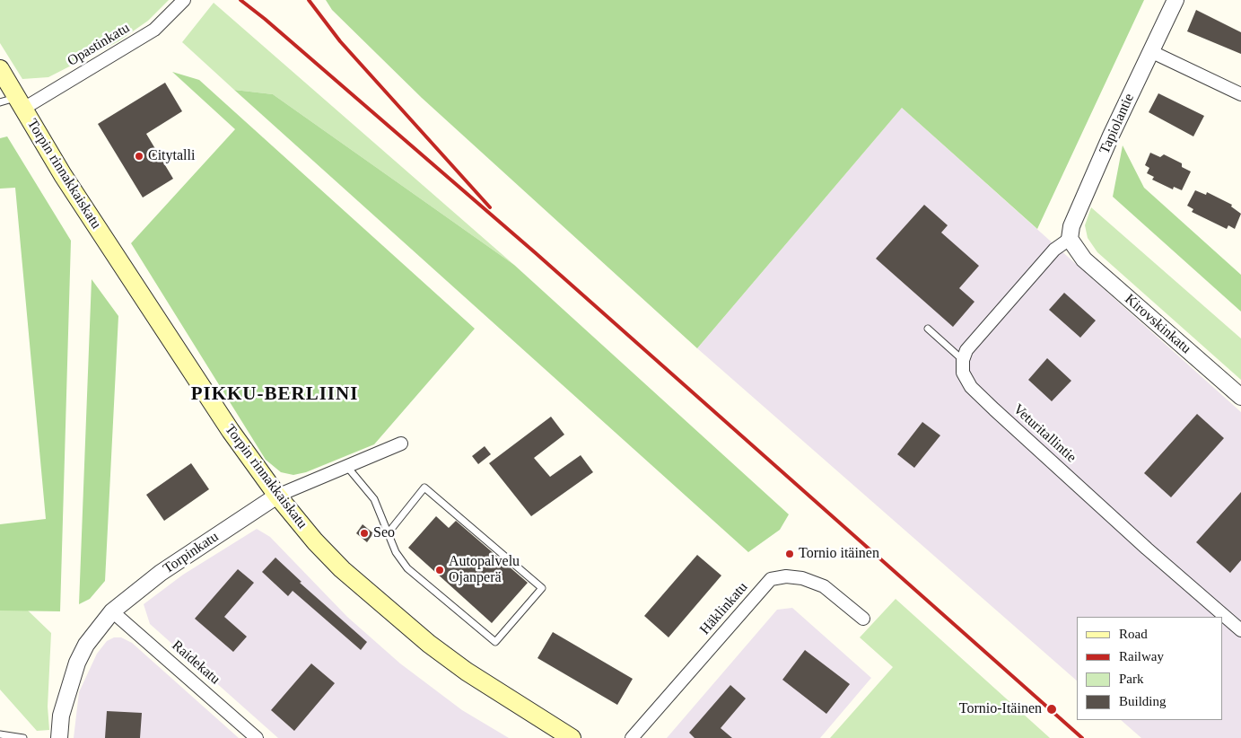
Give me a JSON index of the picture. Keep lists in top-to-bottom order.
{
  "streets": {
    "main road": ["Torpin rinnakkaiskatu"],
    "street": [
      "Opastinkatu",
      "Tapiolantie",
      "Kirovskinkatu",
      "Veturitallintie",
      "Torpinkatu",
      "Häklinkatu",
      "Raidekatu"
    ]
  },
  "crossings": [
    ["Opastinkatu", "Torpin rinnakkaiskatu"],
    ["Tapiolantie", "Kirovskinkatu"],
    ["Torpin rinnakkaiskatu", "Torpinkatu"],
    ["Torpinkatu", "Raidekatu"]
  ],
  "districts": ["PIKKU-BERLIINI"],
  "places": [
    "Citytalli",
    "Seo",
    "Tornio itäinen",
    "Autopalvelu Ojanperä",
    "Tornio-Itäinen"
  ],
  "legend": [
    "Road",
    "Railway",
    "Park",
    "Building"
  ]
}
